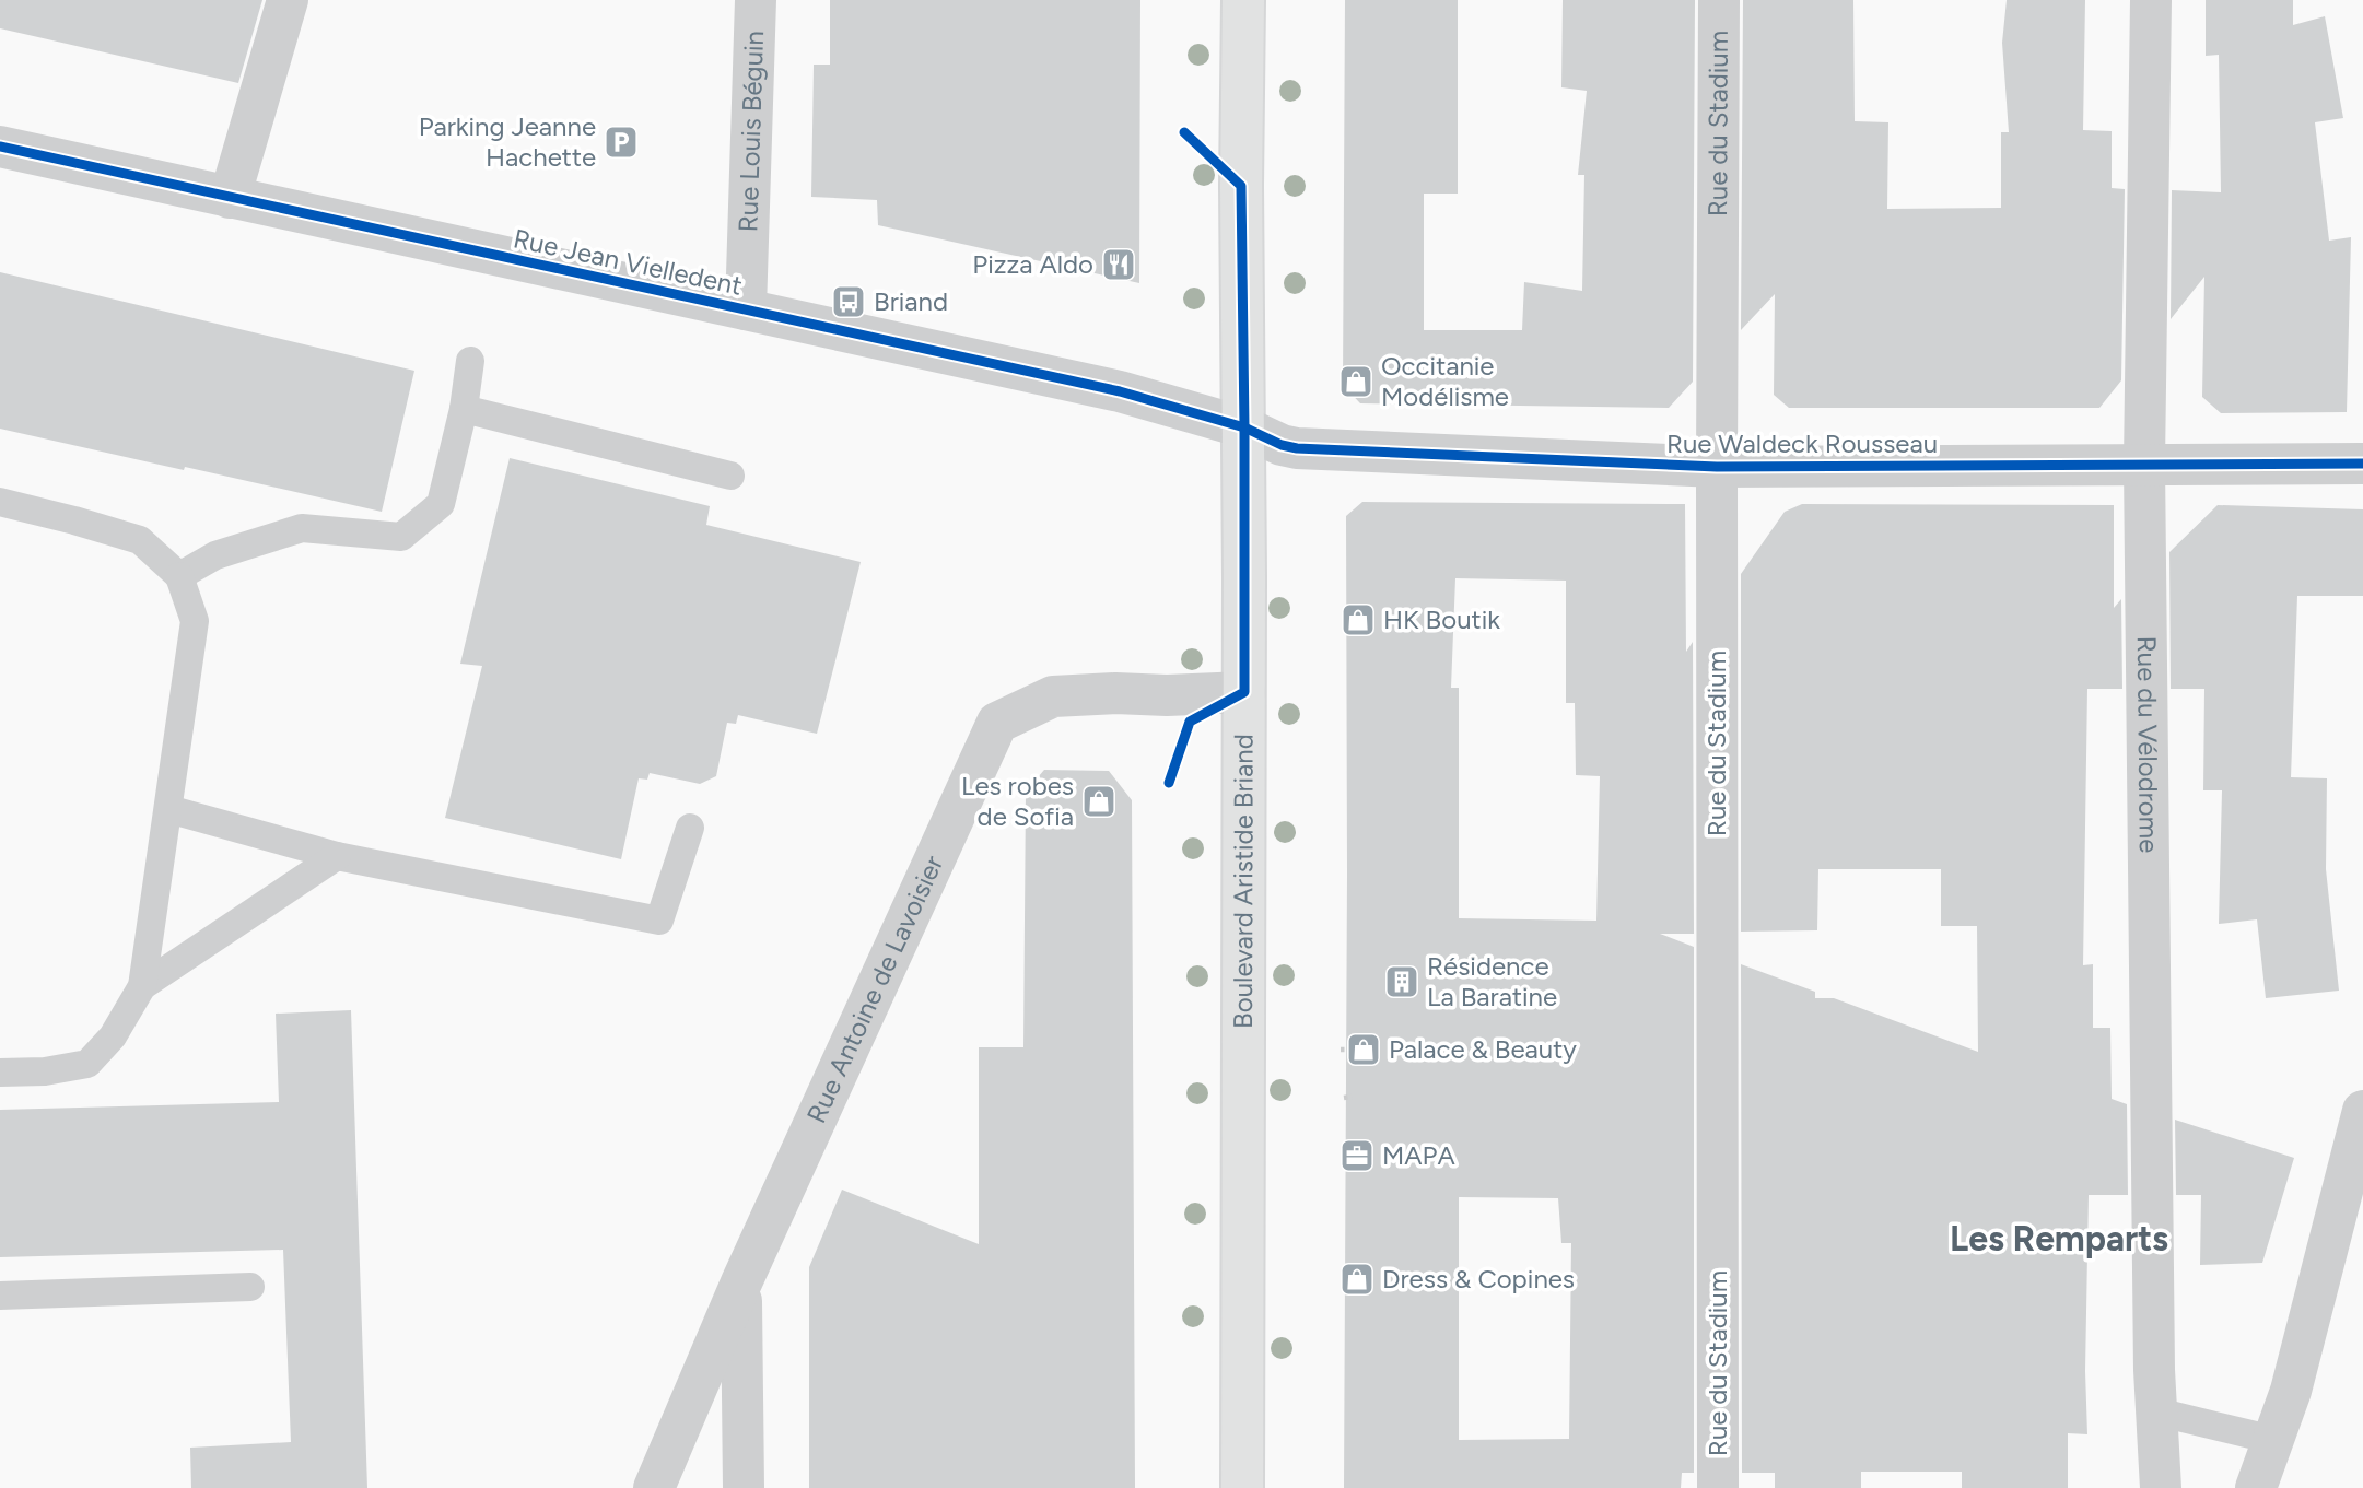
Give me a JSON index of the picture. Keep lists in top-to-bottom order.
{
  "streets": {
    "main road": ["Boulevard Aristide Briand"],
    "street": [
      "Rue du Stadium",
      "Rue Louis Béguin",
      "Rue Jean Vielledent",
      "Rue Waldeck Rousseau",
      "Rue du Vélodrome",
      "Rue Antoine de Lavoisier"
    ]
  },
  "crossings": [
    ["Rue du Stadium", "Rue Waldeck Rousseau"],
    ["Rue Louis Béguin", "Rue Jean Vielledent"],
    ["Rue Jean Vielledent", "Rue Waldeck Rousseau"],
    ["Rue Jean Vielledent", "Boulevard Aristide Briand"],
    ["Rue Waldeck Rousseau", "Rue du Vélodrome"],
    ["Rue Waldeck Rousseau", "Boulevard Aristide Briand"],
    ["Boulevard Aristide Briand", "Rue Antoine de Lavoisier"]
  ],
  "districts": ["Les Remparts"],
  "places": {
    "parking": ["Parking Jeanne Hachette"],
    "restaurant": ["Pizza Aldo"],
    "bus stop": ["Briand"],
    "shop": [
      "Occitanie Modélisme",
      "HK Boutik",
      "Les robes de Sofia",
      "Palace & Beauty",
      "Dress & Copines"
    ],
    "building": ["Résidence La Baratine"],
    "office": ["MAPA"]
  }
}
